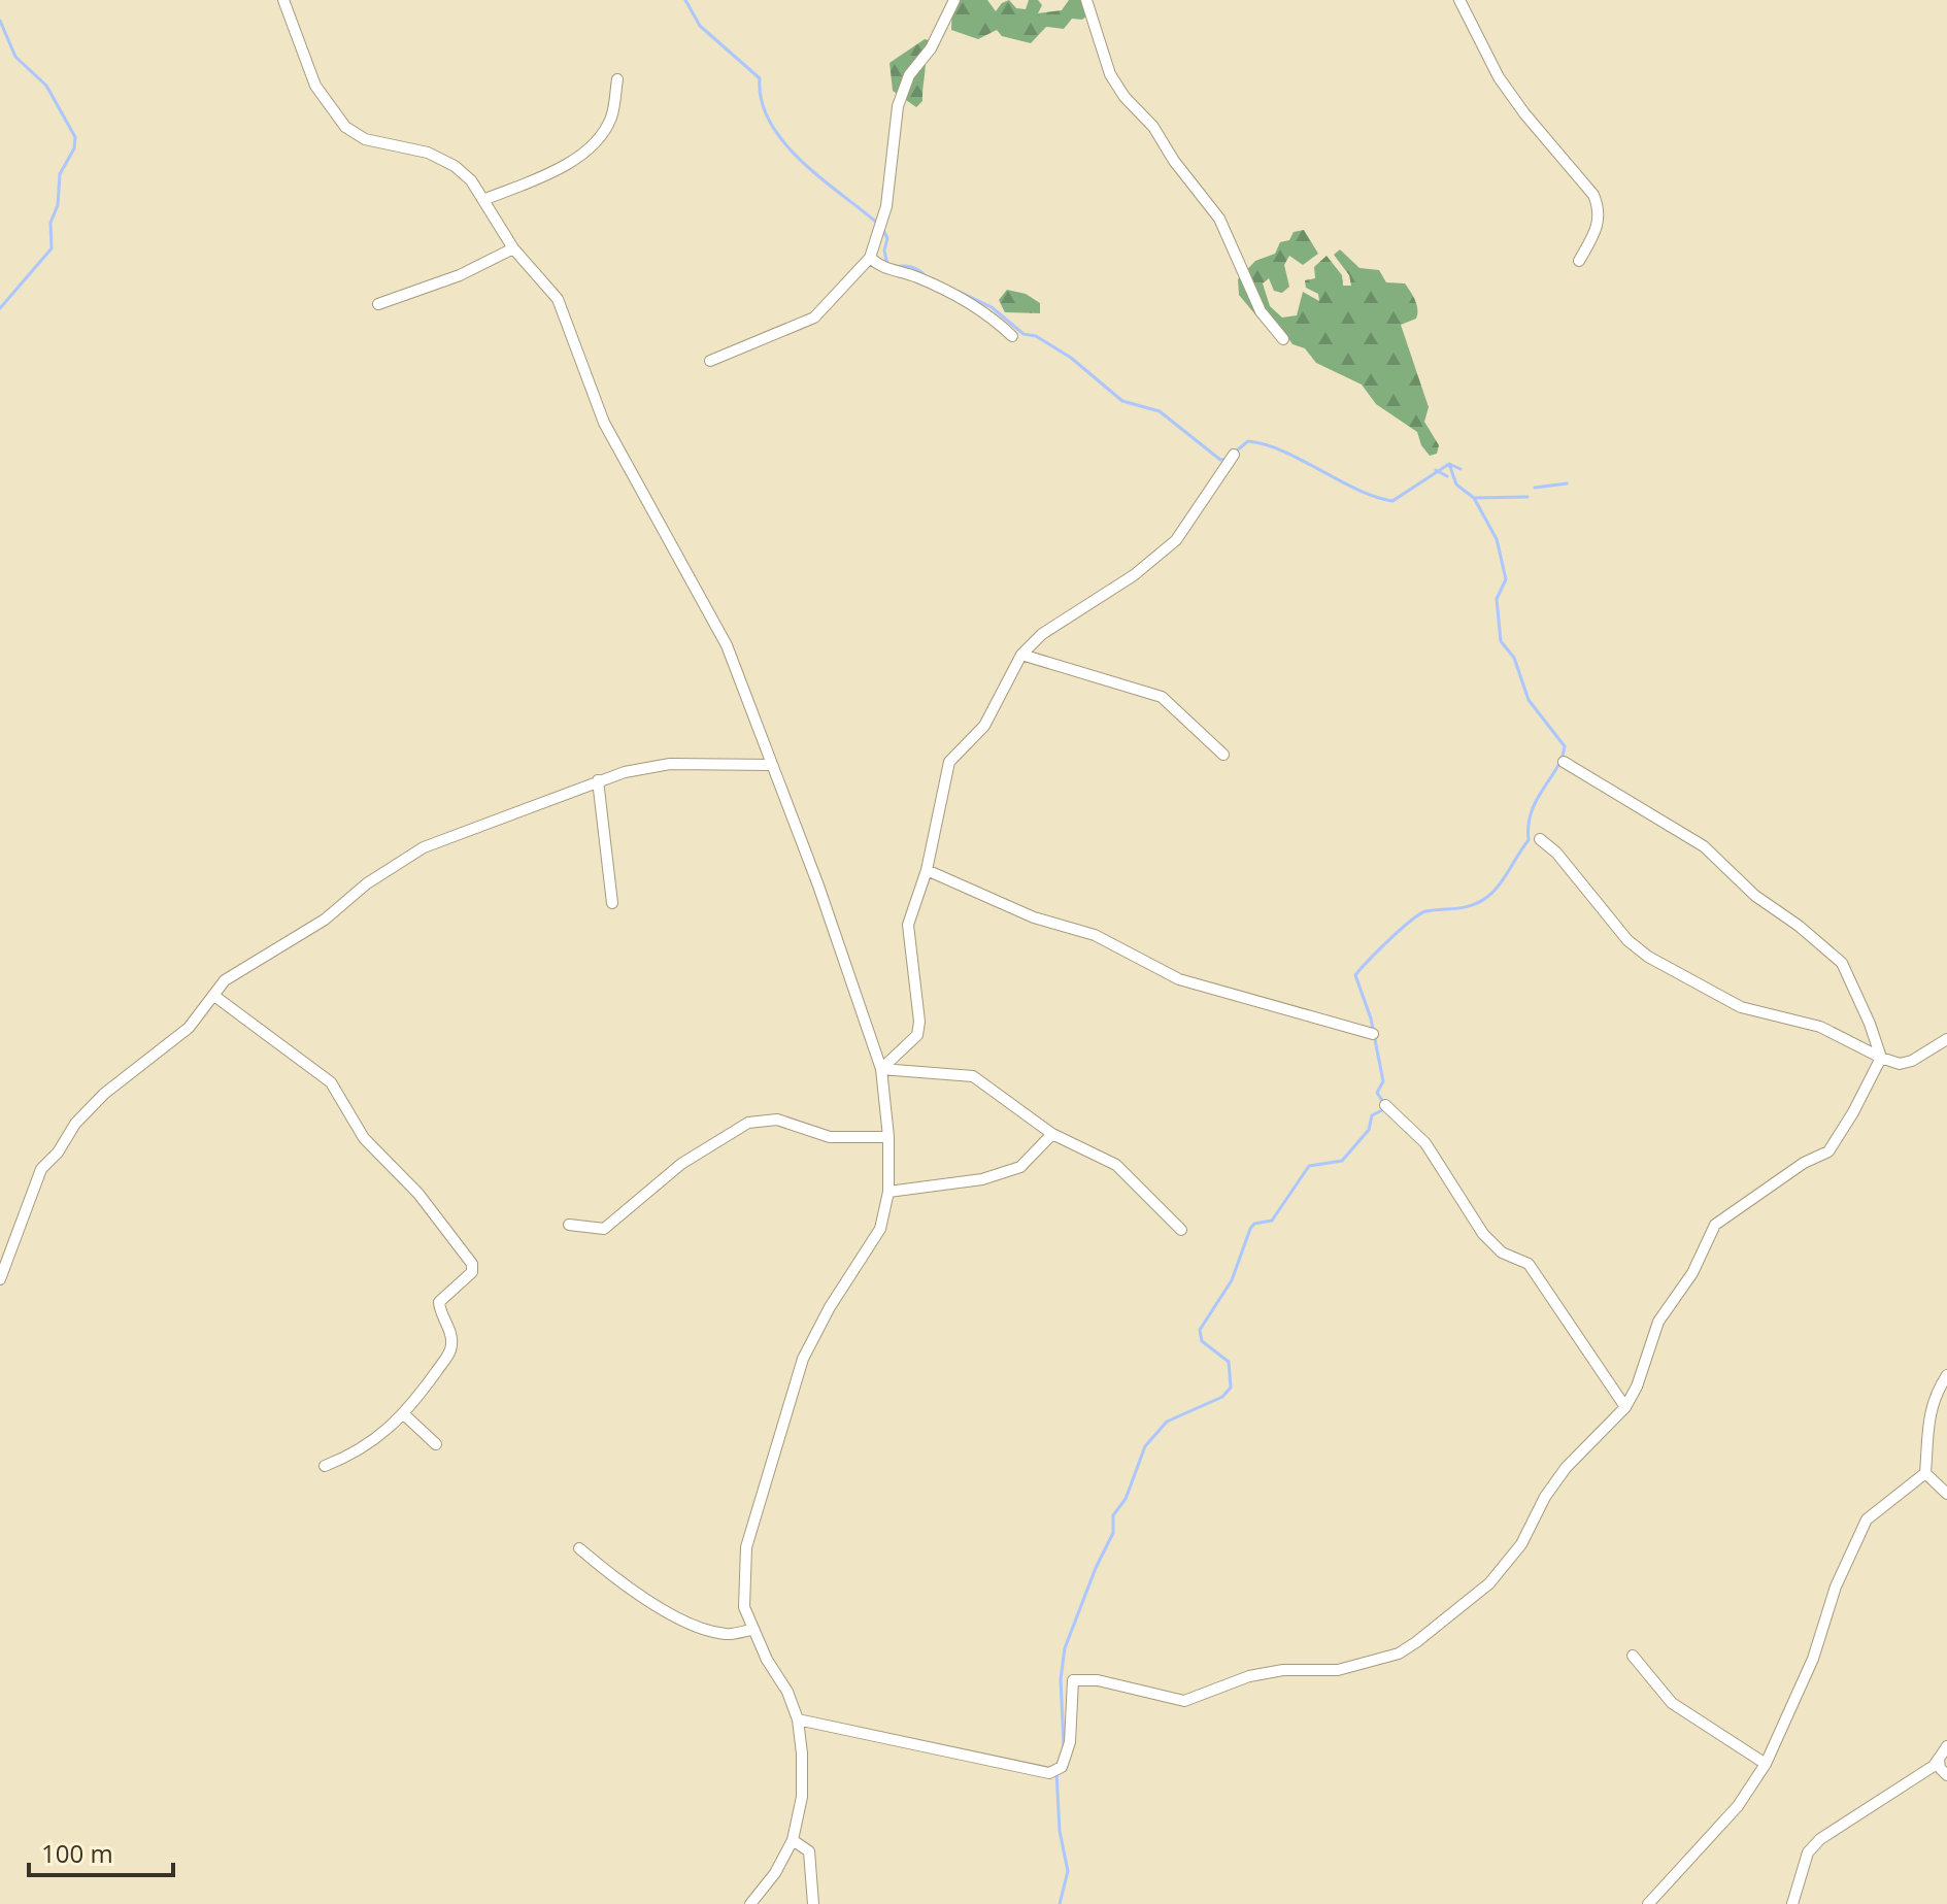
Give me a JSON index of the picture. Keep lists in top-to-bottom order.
{
  "scale_bar": "100 m"
}
